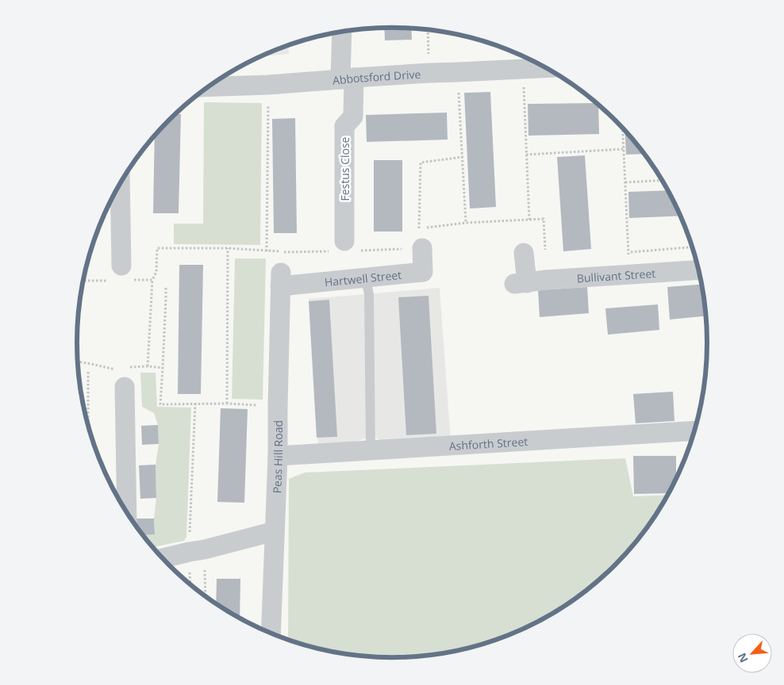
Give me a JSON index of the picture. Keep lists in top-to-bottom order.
{
  "streets": {
    "street": [
      "Abbotsford Drive",
      "Festus Close",
      "Bullivant Street",
      "Hartwell Street",
      "Ashforth Street",
      "Peas Hill Road"
    ]
  },
  "crossings": [
    ["Abbotsford Drive", "Festus Close"],
    ["Hartwell Street", "Peas Hill Road"],
    ["Ashforth Street", "Peas Hill Road"]
  ],
  "north": "bottom left"
}
